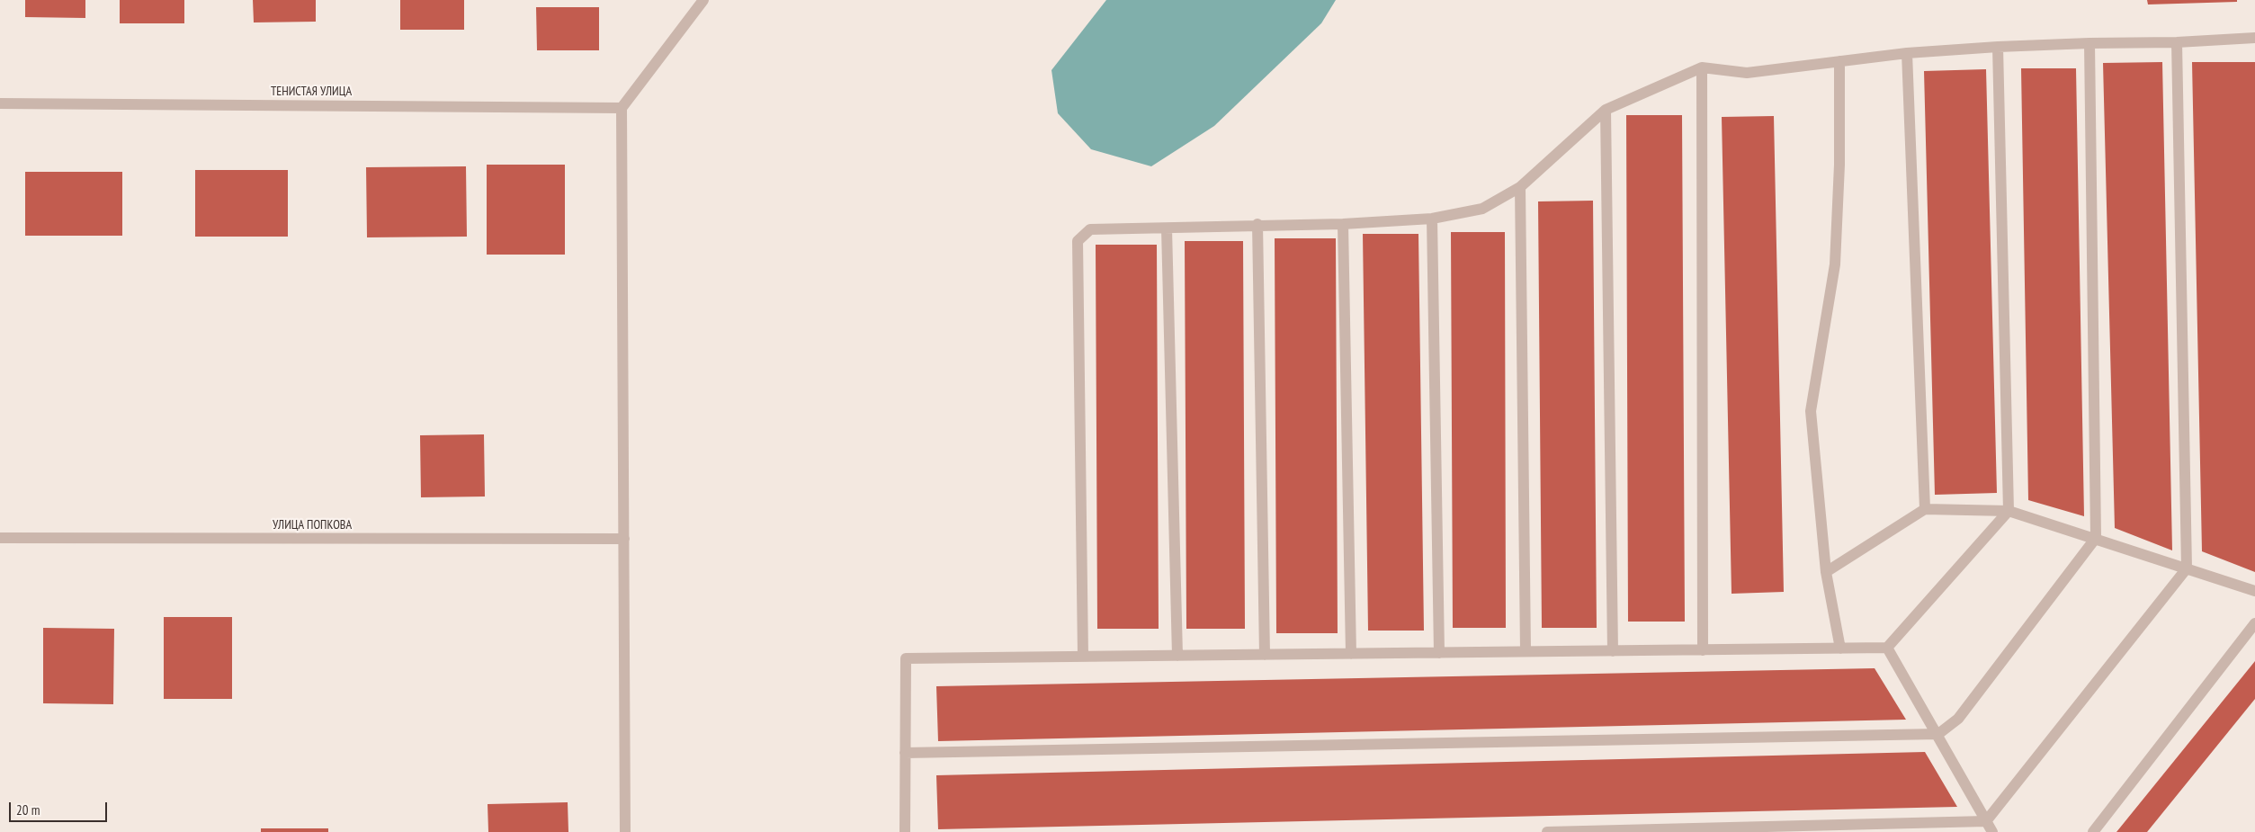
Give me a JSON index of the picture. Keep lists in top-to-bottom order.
{
  "streets": {
    "street": ["ТЕНИСТАЯ УЛИЦА", "УЛИЦА ПОПКОВА"]
  },
  "scale_bar": "20 m"
}
